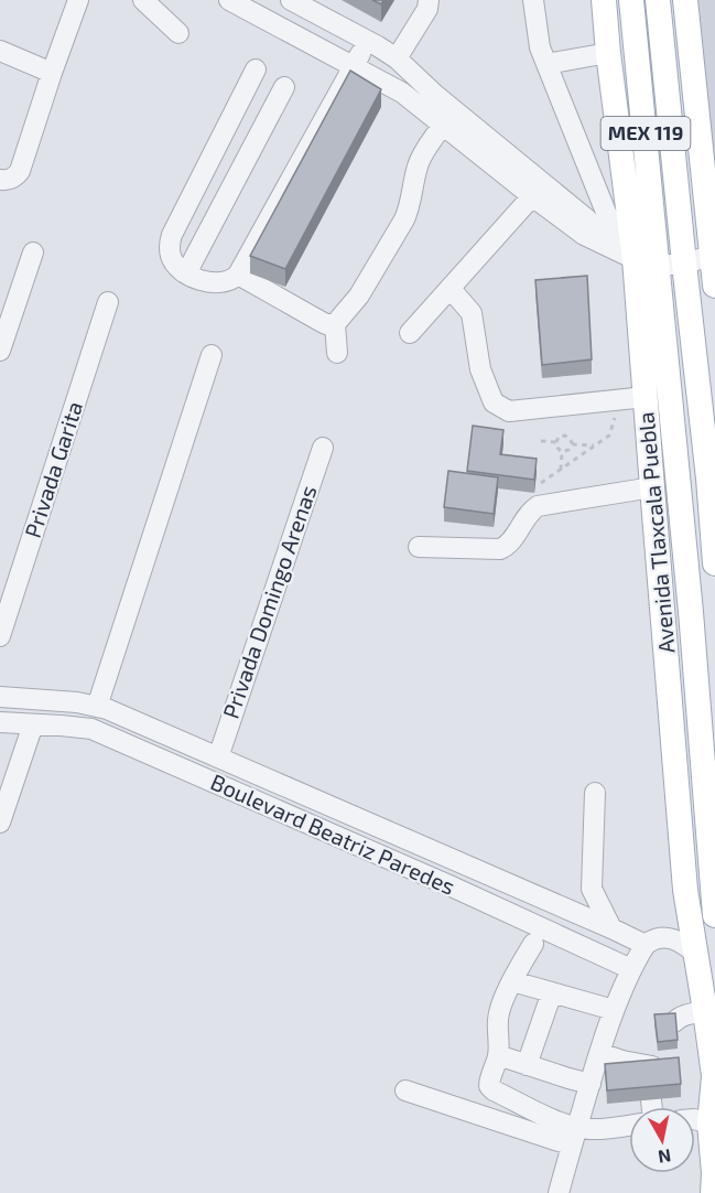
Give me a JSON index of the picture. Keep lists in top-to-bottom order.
{
  "streets": {
    "main road": ["MEX 119", "Avenida Tlaxcala Puebla"],
    "street": ["Privada Garita", "Privada Domingo Arenas", "Boulevard Beatriz Paredes"]
  },
  "crossings": [
    ["Privada Domingo Arenas", "Boulevard Beatriz Paredes"]
  ],
  "north": "bottom"
}
